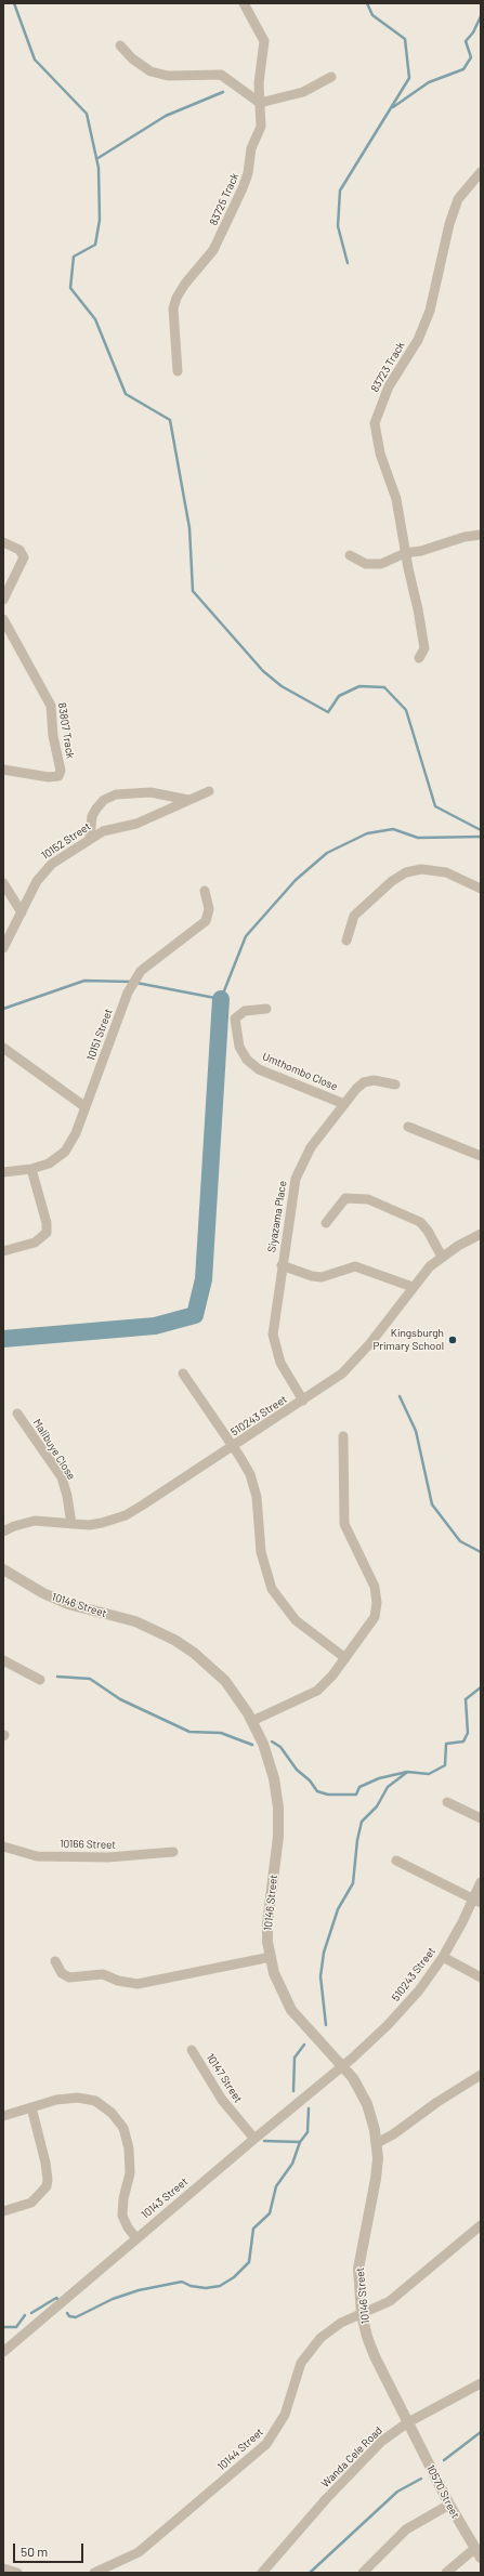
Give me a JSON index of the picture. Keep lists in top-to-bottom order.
{
  "streets": {
    "street": [
      "83725 Track",
      "83723 Track",
      "83807 Track",
      "10152 Street",
      "10151 Street",
      "Umthombo Close",
      "Siyazama Place",
      "510243 Street",
      "Malibuye Close",
      "10146 Street",
      "10166 Street",
      "10147 Street",
      "10143 Street",
      "10144 Street",
      "Wanda Cele Road",
      "10570 Street"
    ]
  },
  "crossings": [
    ["Umthombo Close", "Siyazama Place"],
    ["Siyazama Place", "510243 Street"],
    ["510243 Street", "Malibuye Close"],
    ["510243 Street", "10146 Street"],
    ["510243 Street", "10143 Street"],
    ["10146 Street", "10143 Street"],
    ["10146 Street", "10144 Street"],
    ["10146 Street", "Wanda Cele Road"],
    ["10146 Street", "10570 Street"],
    ["10147 Street", "10143 Street"],
    ["Wanda Cele Road", "10570 Street"]
  ],
  "places": ["Kingsburgh Primary School"],
  "scale_bar": "50 m"
}
